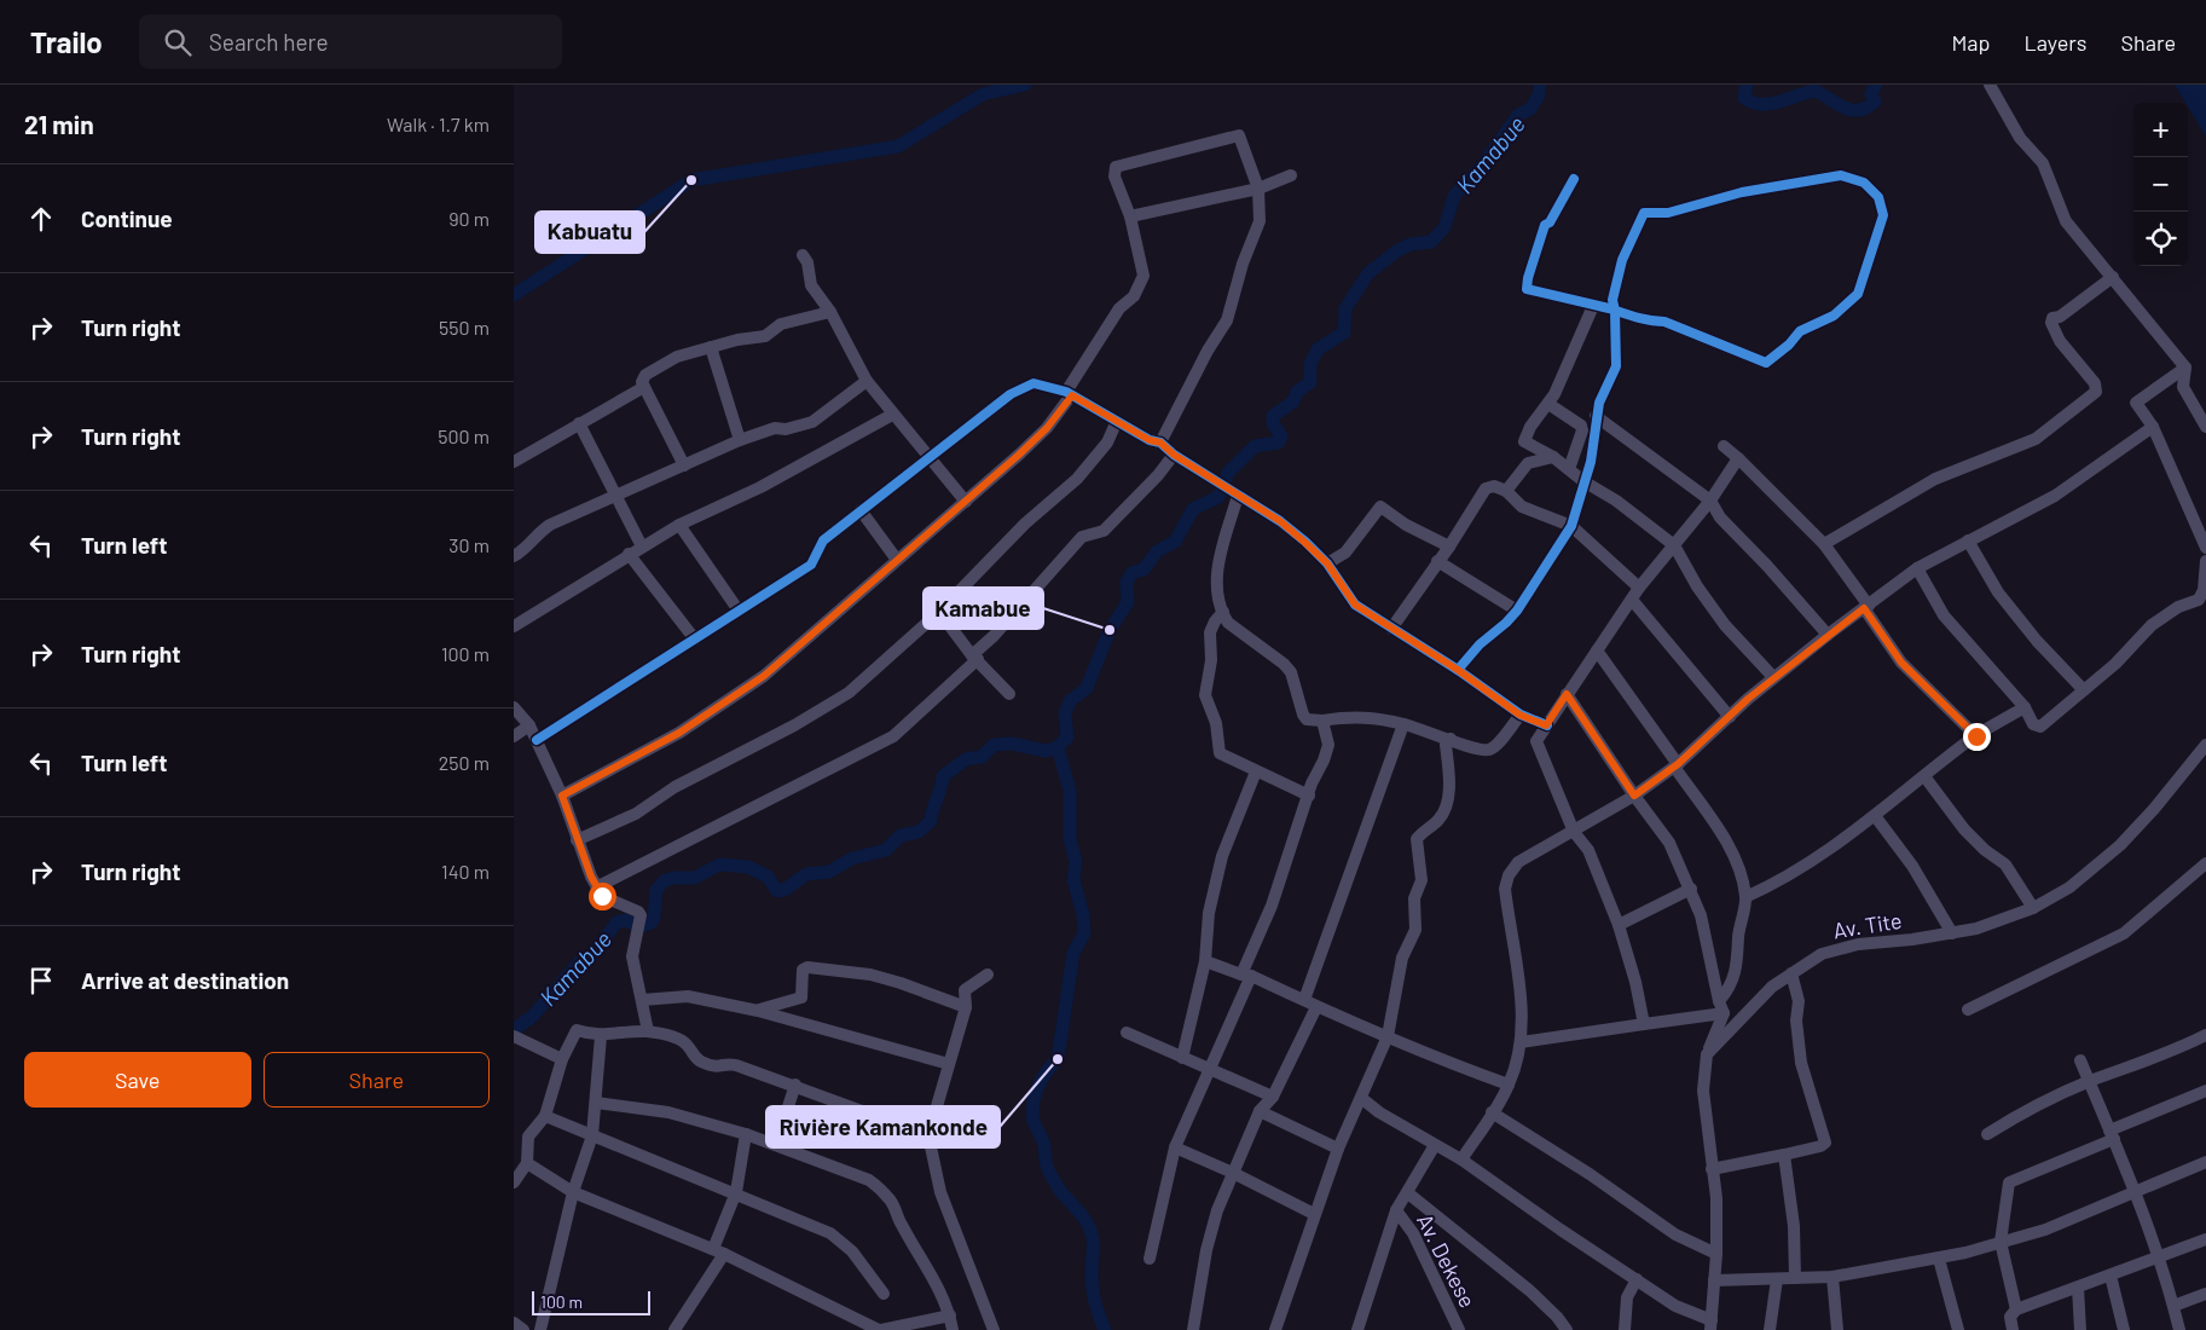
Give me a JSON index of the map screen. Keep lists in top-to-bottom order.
{
  "streets": {
    "street": ["Av. Tite", "Av. Dekese"]
  },
  "water": ["Kamabue"],
  "places": ["Kabuatu", "Kamabue", "Rivière Kamankonde"],
  "scale_bar": "100 m",
  "page": {
    "header": "Trailo",
    "search": "Search here",
    "nav": ["Map", "Layers", "Share"],
    "heading": ["21 min", "Walk · 1.7 km"],
    "map_buttons": ["+", "−"],
    "list": [
      ["Continue", "90 m"],
      ["Turn right", "550 m"],
      ["Turn right", "500 m"],
      ["Turn left", "30 m"],
      ["Turn right", "100 m"],
      ["Turn left", "250 m"],
      ["Turn right", "140 m"],
      "Arrive at destination"
    ],
    "buttons": ["Save", "Share"],
    "scale": "100 m"
  }
}
